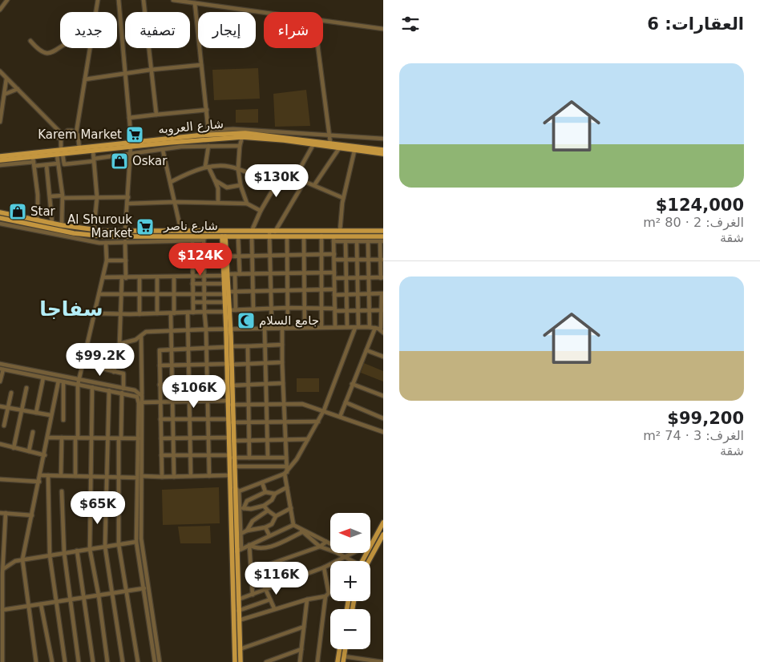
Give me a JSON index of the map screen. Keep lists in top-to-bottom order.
{
  "streets": {
    "main road": ["شارع العروبه", "شارع ناصر"]
  },
  "districts": ["سفاجا"],
  "places": {
    "supermarket": ["Karem Market", "Al Shurouk Market"],
    "shop": ["Oskar", "Star"],
    "mosque": ["جامع السلام"]
  },
  "north": "left",
  "page": {
    "heading": "العقارات: 6",
    "chip": [
      "شراء",
      "إيجار",
      "تصفية",
      "جديد"
    ],
    "list": [
      {
        "name": "$124,000",
        "note": "الغرف: 2 · 80 m² · شقة"
      },
      {
        "name": "$99,200",
        "note": "الغرف: 3 · 74 m² · شقة"
      }
    ],
    "price": [
      "$130K",
      "$124K",
      "$99.2K",
      "$106K",
      "$65K",
      "$116K"
    ],
    "map_buttons": ["+", "−"]
  }
}
